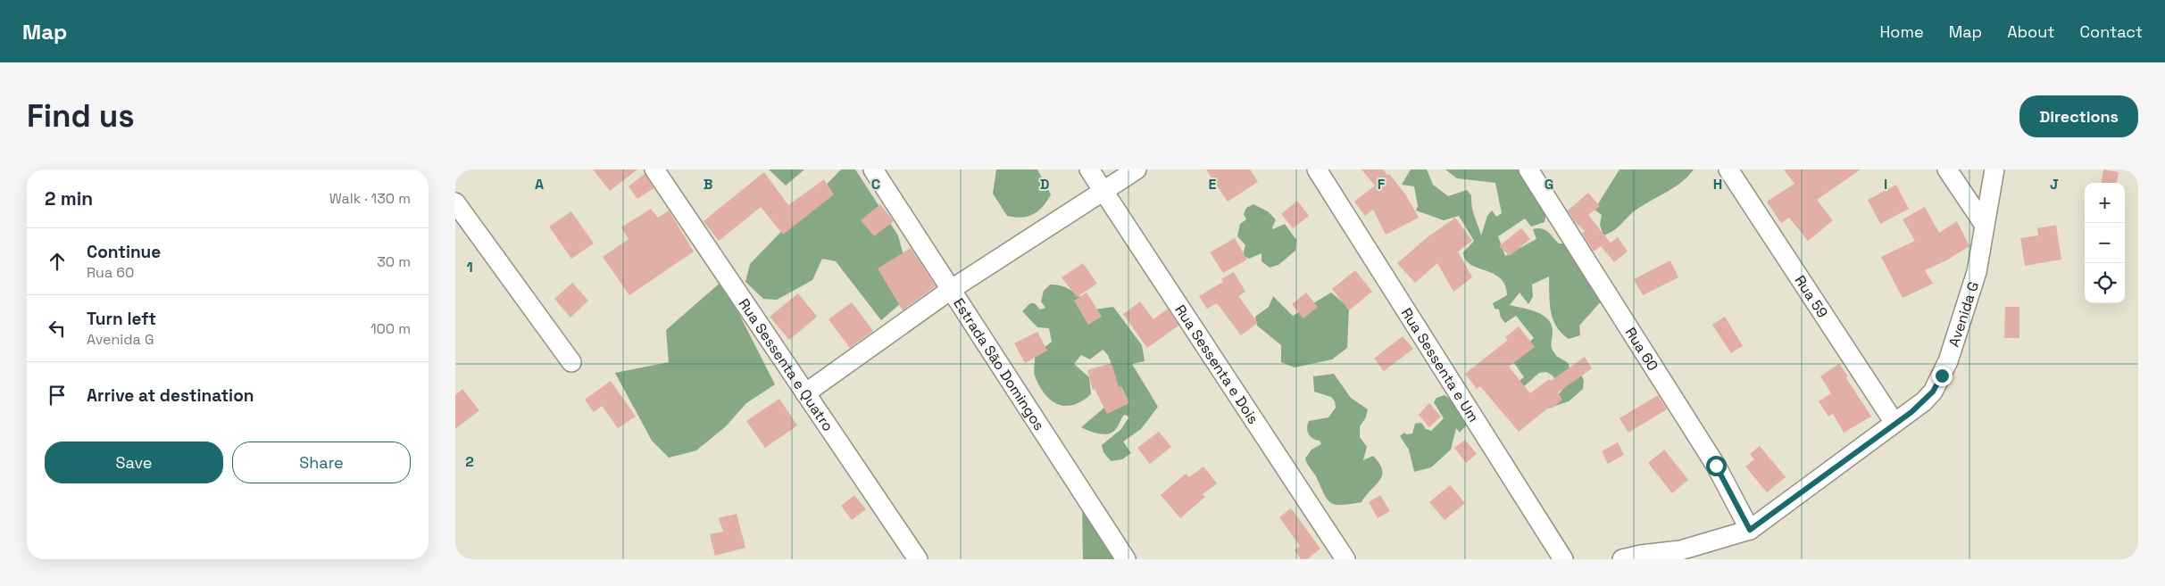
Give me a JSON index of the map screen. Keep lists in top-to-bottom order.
{
  "streets": {
    "street": [
      "Rua 59",
      "Avenida G",
      "Rua 60",
      "Estrada São Domingos",
      "Rua Sessenta e Quatro",
      "Rua Sessenta e Dois",
      "Rua Sessenta e Um"
    ]
  },
  "crossings": [
    ["Rua 59", "Avenida G"],
    ["Avenida G", "Rua 60"]
  ],
  "page": {
    "header": "Map",
    "nav": [
      "Home",
      "Map",
      "About",
      "Contact"
    ],
    "buttons": [
      "Directions",
      ["Save", "Share"]
    ],
    "title": "Find us",
    "heading": ["2 min", "Walk · 130 m"],
    "map_buttons": ["+", "−"],
    "list": [
      ["Continue", "Rua 60", "30 m"],
      ["Turn left", "Avenida G", "100 m"],
      "Arrive at destination"
    ]
  },
  "grid": {
    "columns": [
      "A",
      "B",
      "C",
      "D",
      "E",
      "F",
      "G",
      "H",
      "I",
      "J"
    ],
    "rows": ["1", "2"]
  }
}
